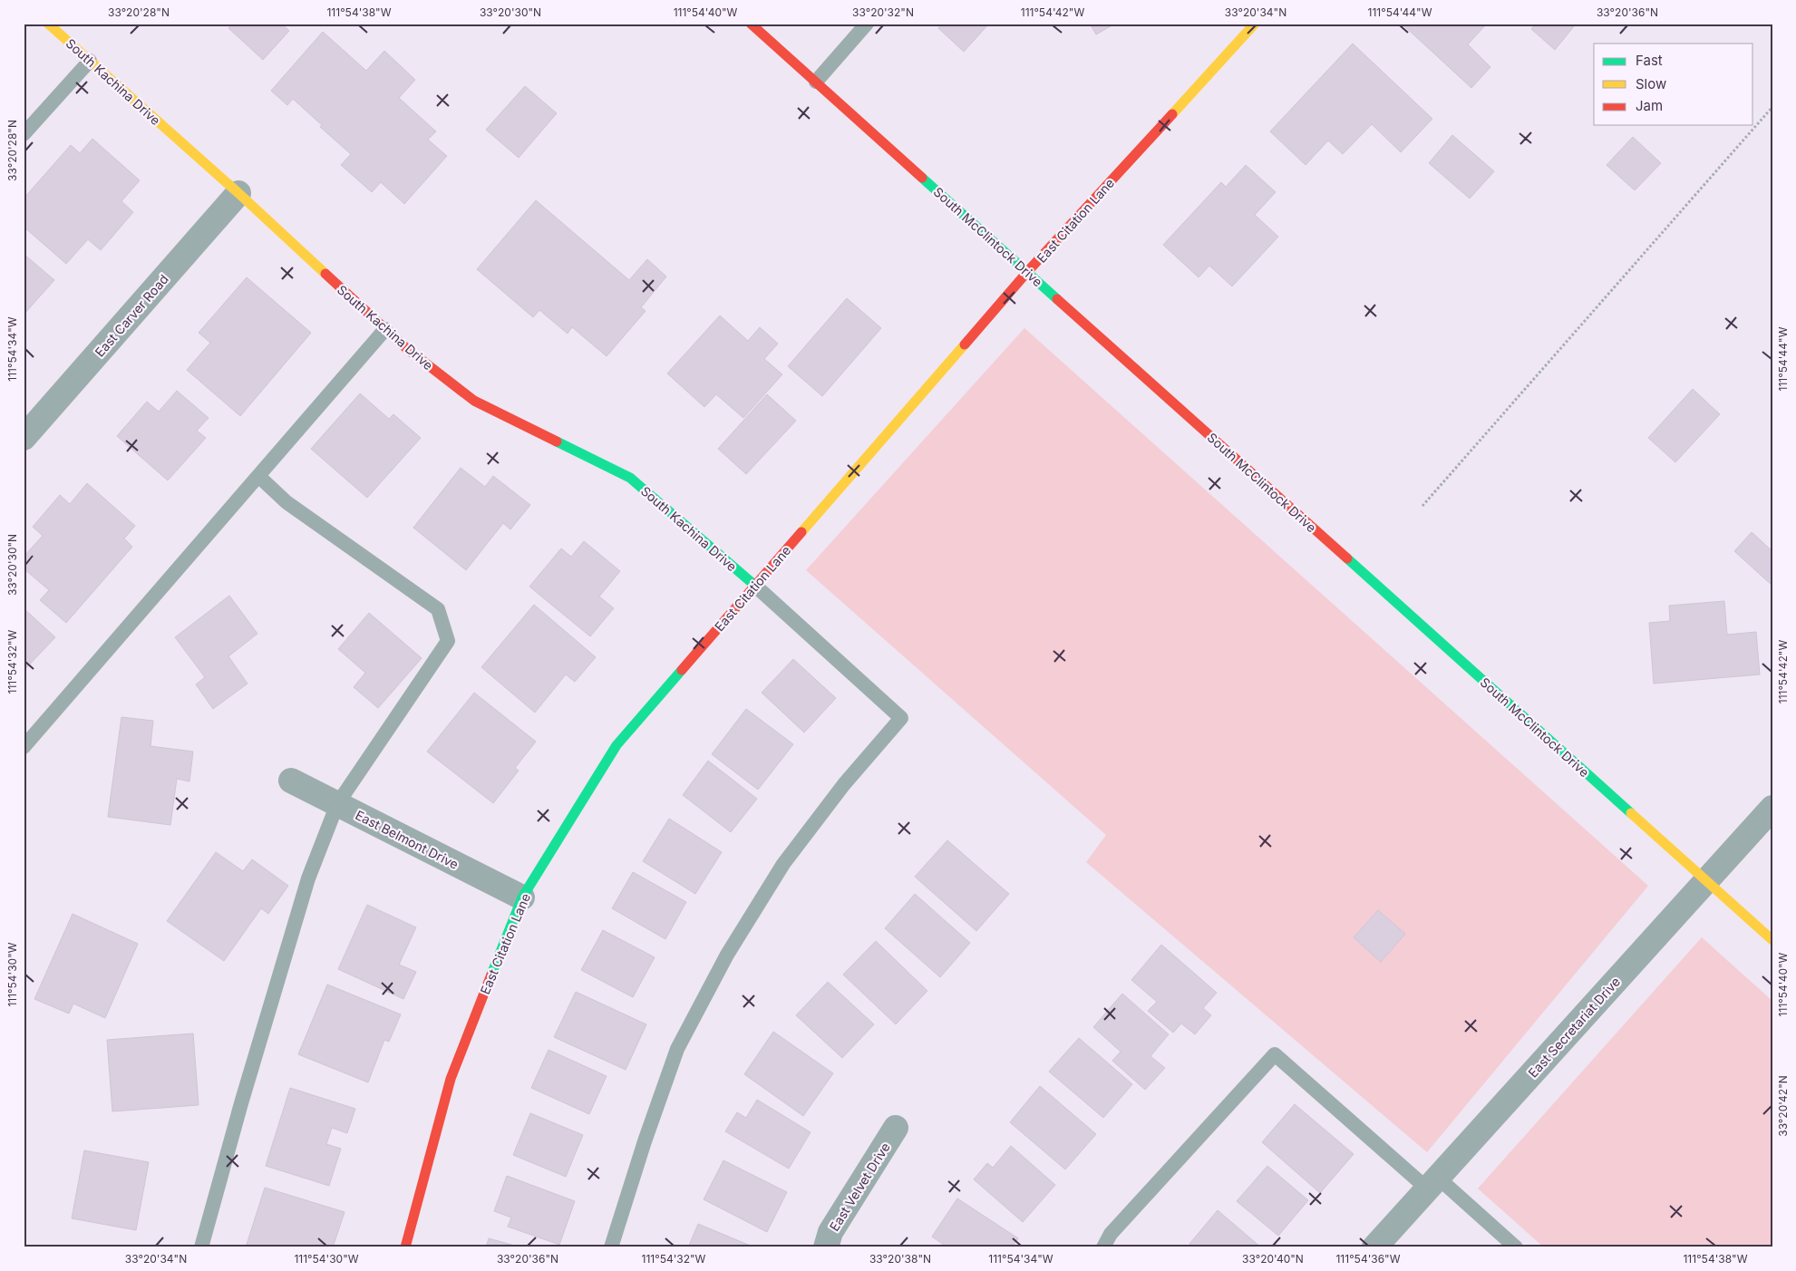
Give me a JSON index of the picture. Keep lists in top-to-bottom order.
{
  "streets": {
    "street": [
      "South Kachina Drive",
      "East Citation Lane",
      "South McClintock Drive",
      "East Carver Road",
      "East Belmont Drive",
      "East Secretariat Drive",
      "East Velvet Drive"
    ]
  },
  "crossings": [
    ["South Kachina Drive", "East Citation Lane"],
    ["South Kachina Drive", "East Carver Road"],
    ["East Citation Lane", "South McClintock Drive"],
    ["East Citation Lane", "East Belmont Drive"],
    ["South McClintock Drive", "East Secretariat Drive"]
  ],
  "legend": ["Fast", "Slow", "Jam"],
  "coordinates": [
    "33°20'28\"N",
    "111°54'38\"W",
    "33°20'30\"N",
    "111°54'40\"W",
    "33°20'32\"N",
    "111°54'42\"W",
    "33°20'34\"N",
    "111°54'44\"W",
    "33°20'36\"N",
    "111°54'34\"W",
    "111°54'32\"W",
    "111°54'30\"W",
    "33°20'42\"N",
    "33°20'38\"N",
    "33°20'40\"N",
    "111°54'36\"W"
  ]
}
